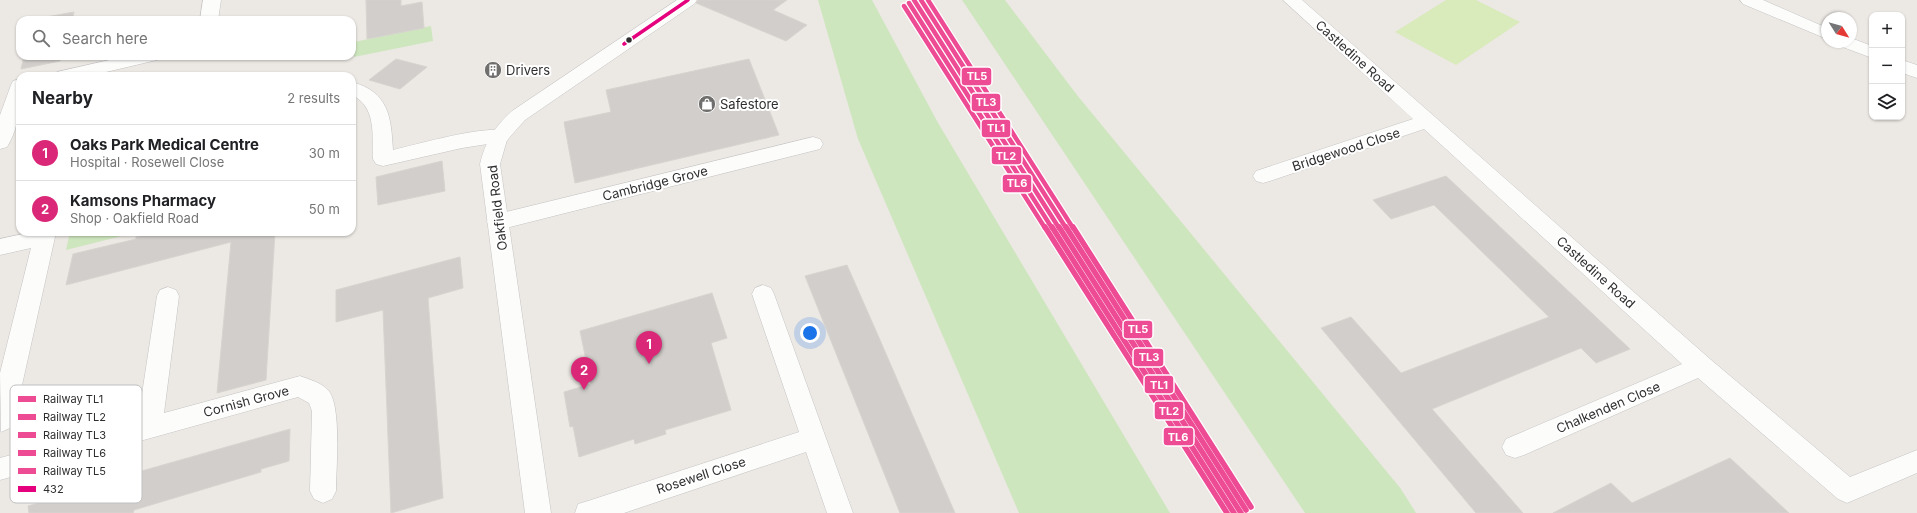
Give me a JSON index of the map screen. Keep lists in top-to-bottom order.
{
  "streets": {
    "street": [
      "Castledine Road",
      "Bridgewood Close",
      "Cambridge Grove",
      "Oakfield Road",
      "Cornish Grove",
      "Chalkenden Close",
      "Rosewell Close"
    ]
  },
  "crossings": [
    ["Castledine Road", "Bridgewood Close"],
    ["Castledine Road", "Chalkenden Close"],
    ["Cambridge Grove", "Oakfield Road"]
  ],
  "places": {
    "building": ["Drivers"],
    "shop": ["Safestore"]
  },
  "lines": [
    "rail line TL1",
    "rail line TL3",
    "rail line TL5",
    "transit line 432",
    "rail line TL2",
    "rail line TL6"
  ],
  "legend": [
    "Railway TL1",
    "Railway TL2",
    "Railway TL3",
    "Railway TL6",
    "Railway TL5",
    "432"
  ],
  "north": "bottom right",
  "page": {
    "map_buttons": ["+", "−"],
    "search": "Search here",
    "heading": ["Nearby", "2 results"],
    "list": [
      {
        "mark": "1",
        "name": "Oaks Park Medical Centre",
        "note": "Hospital · Rosewell Close",
        "value": "30 m"
      },
      {
        "mark": "2",
        "name": "Kamsons Pharmacy",
        "note": "Shop · Oakfield Road",
        "value": "50 m"
      }
    ],
    "pins": ["1", "2"]
  }
}
